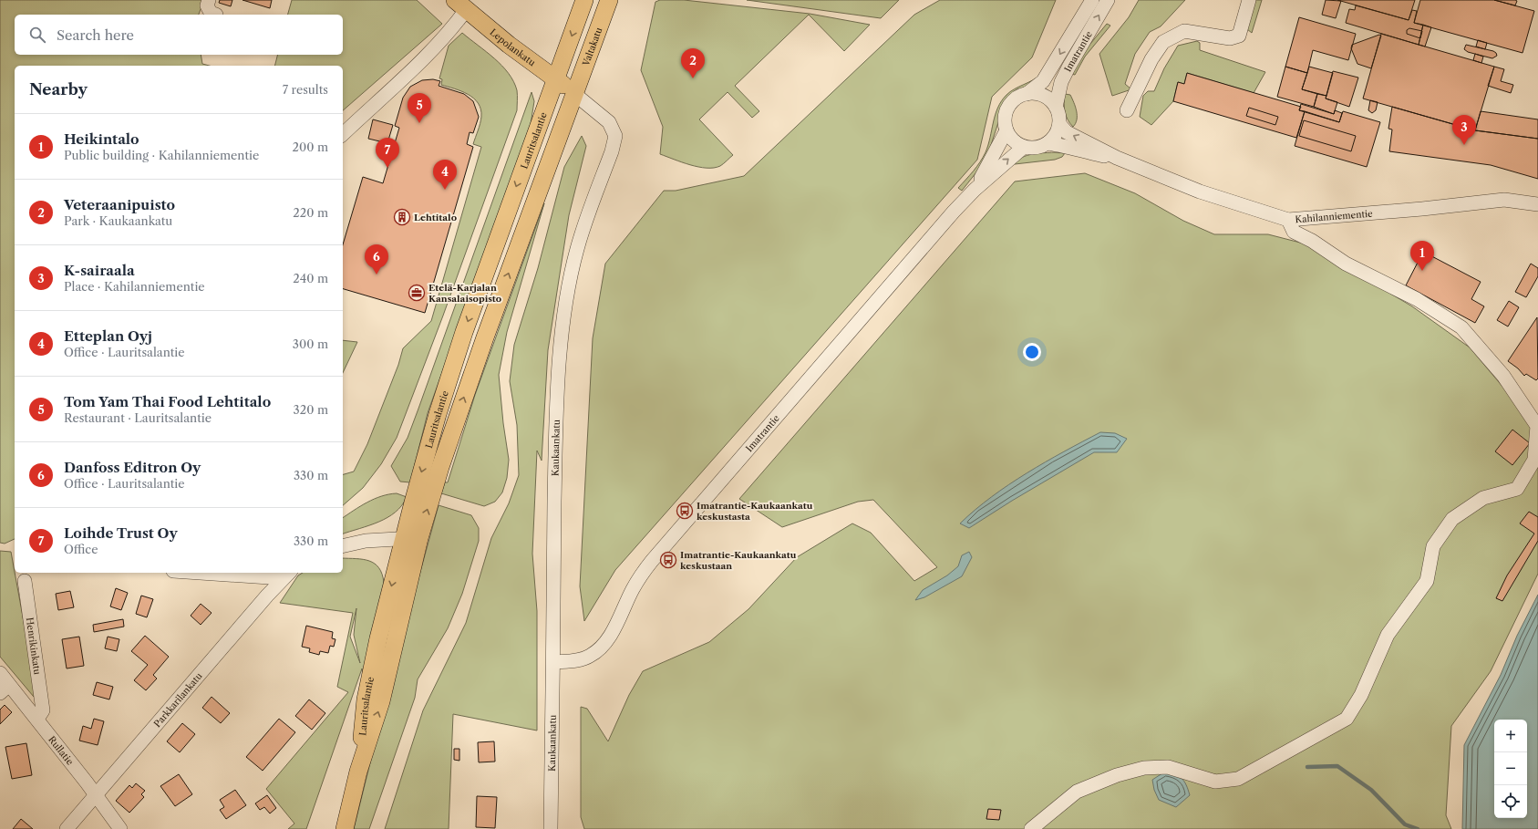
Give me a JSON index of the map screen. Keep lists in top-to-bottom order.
{
  "streets": {
    "main road": ["Valtakatu", "Lepolankatu", "Lauritsalantie"],
    "street": [
      "Imatrantie",
      "Kahilanniementie",
      "Kaukaankatu",
      "Henrikinkatu",
      "Parkkarilankatu",
      "Rullatie"
    ]
  },
  "crossings": [
    ["Valtakatu", "Lepolankatu"],
    ["Valtakatu", "Lauritsalantie"],
    ["Valtakatu", "Kaukaankatu"],
    ["Lepolankatu", "Lauritsalantie"],
    ["Lepolankatu", "Kaukaankatu"],
    ["Imatrantie", "Kahilanniementie"],
    ["Imatrantie", "Kaukaankatu"],
    ["Lauritsalantie", "Kaukaankatu"],
    ["Henrikinkatu", "Rullatie"],
    ["Parkkarilankatu", "Rullatie"]
  ],
  "places": {
    "building": ["Lehtitalo"],
    "office": ["Etelä-Karjalan Kansalaisopisto"],
    "bus stop": ["Imatrantie-Kaukaankatu keskustasta", "Imatrantie-Kaukaankatu keskustaan"]
  },
  "page": {
    "search": "Search here",
    "pins": [
      "2",
      "5",
      "3",
      "7",
      "4",
      "1",
      "6"
    ],
    "heading": ["Nearby", "7 results"],
    "list": [
      {
        "mark": "1",
        "name": "Heikintalo",
        "note": "Public building · Kahilanniementie",
        "value": "200 m"
      },
      {
        "mark": "2",
        "name": "Veteraanipuisto",
        "note": "Park · Kaukaankatu",
        "value": "220 m"
      },
      {
        "mark": "3",
        "name": "K-sairaala",
        "note": "Place · Kahilanniementie",
        "value": "240 m"
      },
      {
        "mark": "4",
        "name": "Etteplan Oyj",
        "note": "Office · Lauritsalantie",
        "value": "300 m"
      },
      {
        "mark": "5",
        "name": "Tom Yam Thai Food Lehtitalo",
        "note": "Restaurant · Lauritsalantie",
        "value": "320 m"
      },
      {
        "mark": "6",
        "name": "Danfoss Editron Oy",
        "note": "Office · Lauritsalantie",
        "value": "330 m"
      },
      {
        "mark": "7",
        "name": "Loihde Trust Oy",
        "note": "Office",
        "value": "330 m"
      }
    ],
    "map_buttons": ["+", "−"]
  }
}
